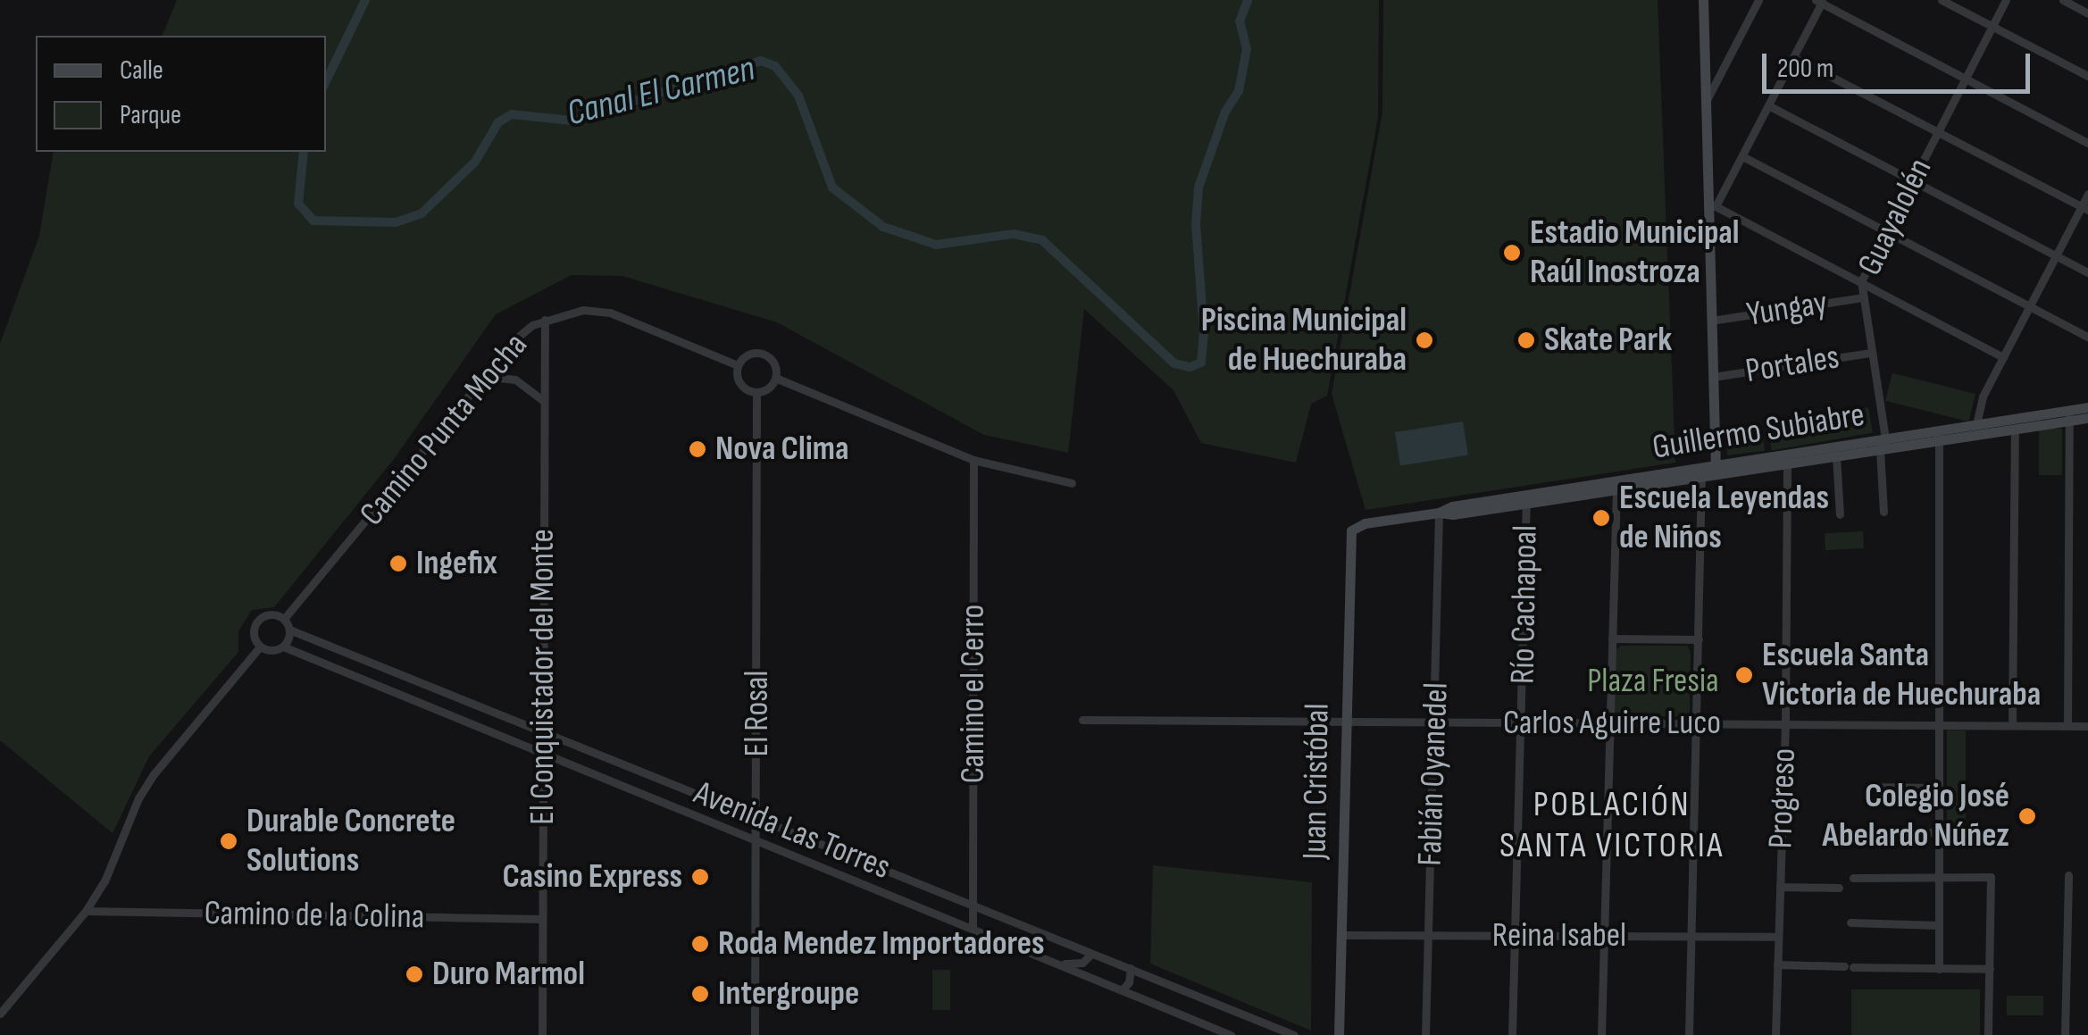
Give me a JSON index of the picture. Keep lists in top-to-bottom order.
{
  "streets": {
    "street": [
      "Guayalolén",
      "Yungay",
      "Portales",
      "Camino Punta Mocha",
      "Guillermo Subiabre",
      "Río Cachapoal",
      "El Conquistador del Monte",
      "Camino el Cerro",
      "El Rosal",
      "Carlos Aguirre Luco",
      "Fabián Oyanedel",
      "Juan Cristóbal",
      "Progreso",
      "Avenida Las Torres",
      "Camino de la Colina",
      "Reina Isabel"
    ]
  },
  "crossings": [
    ["Guayalolén", "Yungay"],
    ["Guayalolén", "Portales"],
    ["Guayalolén", "Guillermo Subiabre"],
    ["Camino Punta Mocha", "El Conquistador del Monte"],
    ["Camino Punta Mocha", "El Rosal"],
    ["Camino Punta Mocha", "Avenida Las Torres"],
    ["Guillermo Subiabre", "Río Cachapoal"],
    ["Guillermo Subiabre", "Fabián Oyanedel"],
    ["Guillermo Subiabre", "Juan Cristóbal"],
    ["Guillermo Subiabre", "Progreso"],
    ["Río Cachapoal", "Carlos Aguirre Luco"],
    ["Río Cachapoal", "Reina Isabel"],
    ["El Conquistador del Monte", "Avenida Las Torres"],
    ["El Conquistador del Monte", "Camino de la Colina"],
    ["Camino el Cerro", "Avenida Las Torres"],
    ["El Rosal", "Avenida Las Torres"],
    ["Carlos Aguirre Luco", "Fabián Oyanedel"],
    ["Carlos Aguirre Luco", "Juan Cristóbal"],
    ["Carlos Aguirre Luco", "Progreso"],
    ["Fabián Oyanedel", "Reina Isabel"],
    ["Juan Cristóbal", "Reina Isabel"],
    ["Progreso", "Reina Isabel"]
  ],
  "districts": ["POBLACIÓN SANTA VICTORIA"],
  "water": ["Canal El Carmen"],
  "parks": ["Plaza Fresia"],
  "places": [
    "Estadio Municipal Raúl Inostroza",
    "Piscina Municipal de Huechuraba",
    "Skate Park",
    "Nova Clima",
    "Escuela Leyendas de Niños",
    "Ingefix",
    "Escuela Santa Victoria de Huechuraba",
    "Colegio José Abelardo Núñez",
    "Durable Concrete Solutions",
    "Casino Express",
    "Roda Mendez Importadores",
    "Duro Marmol",
    "Intergroupe"
  ],
  "legend": ["Calle", "Parque"],
  "scale_bar": "200 m"
}
